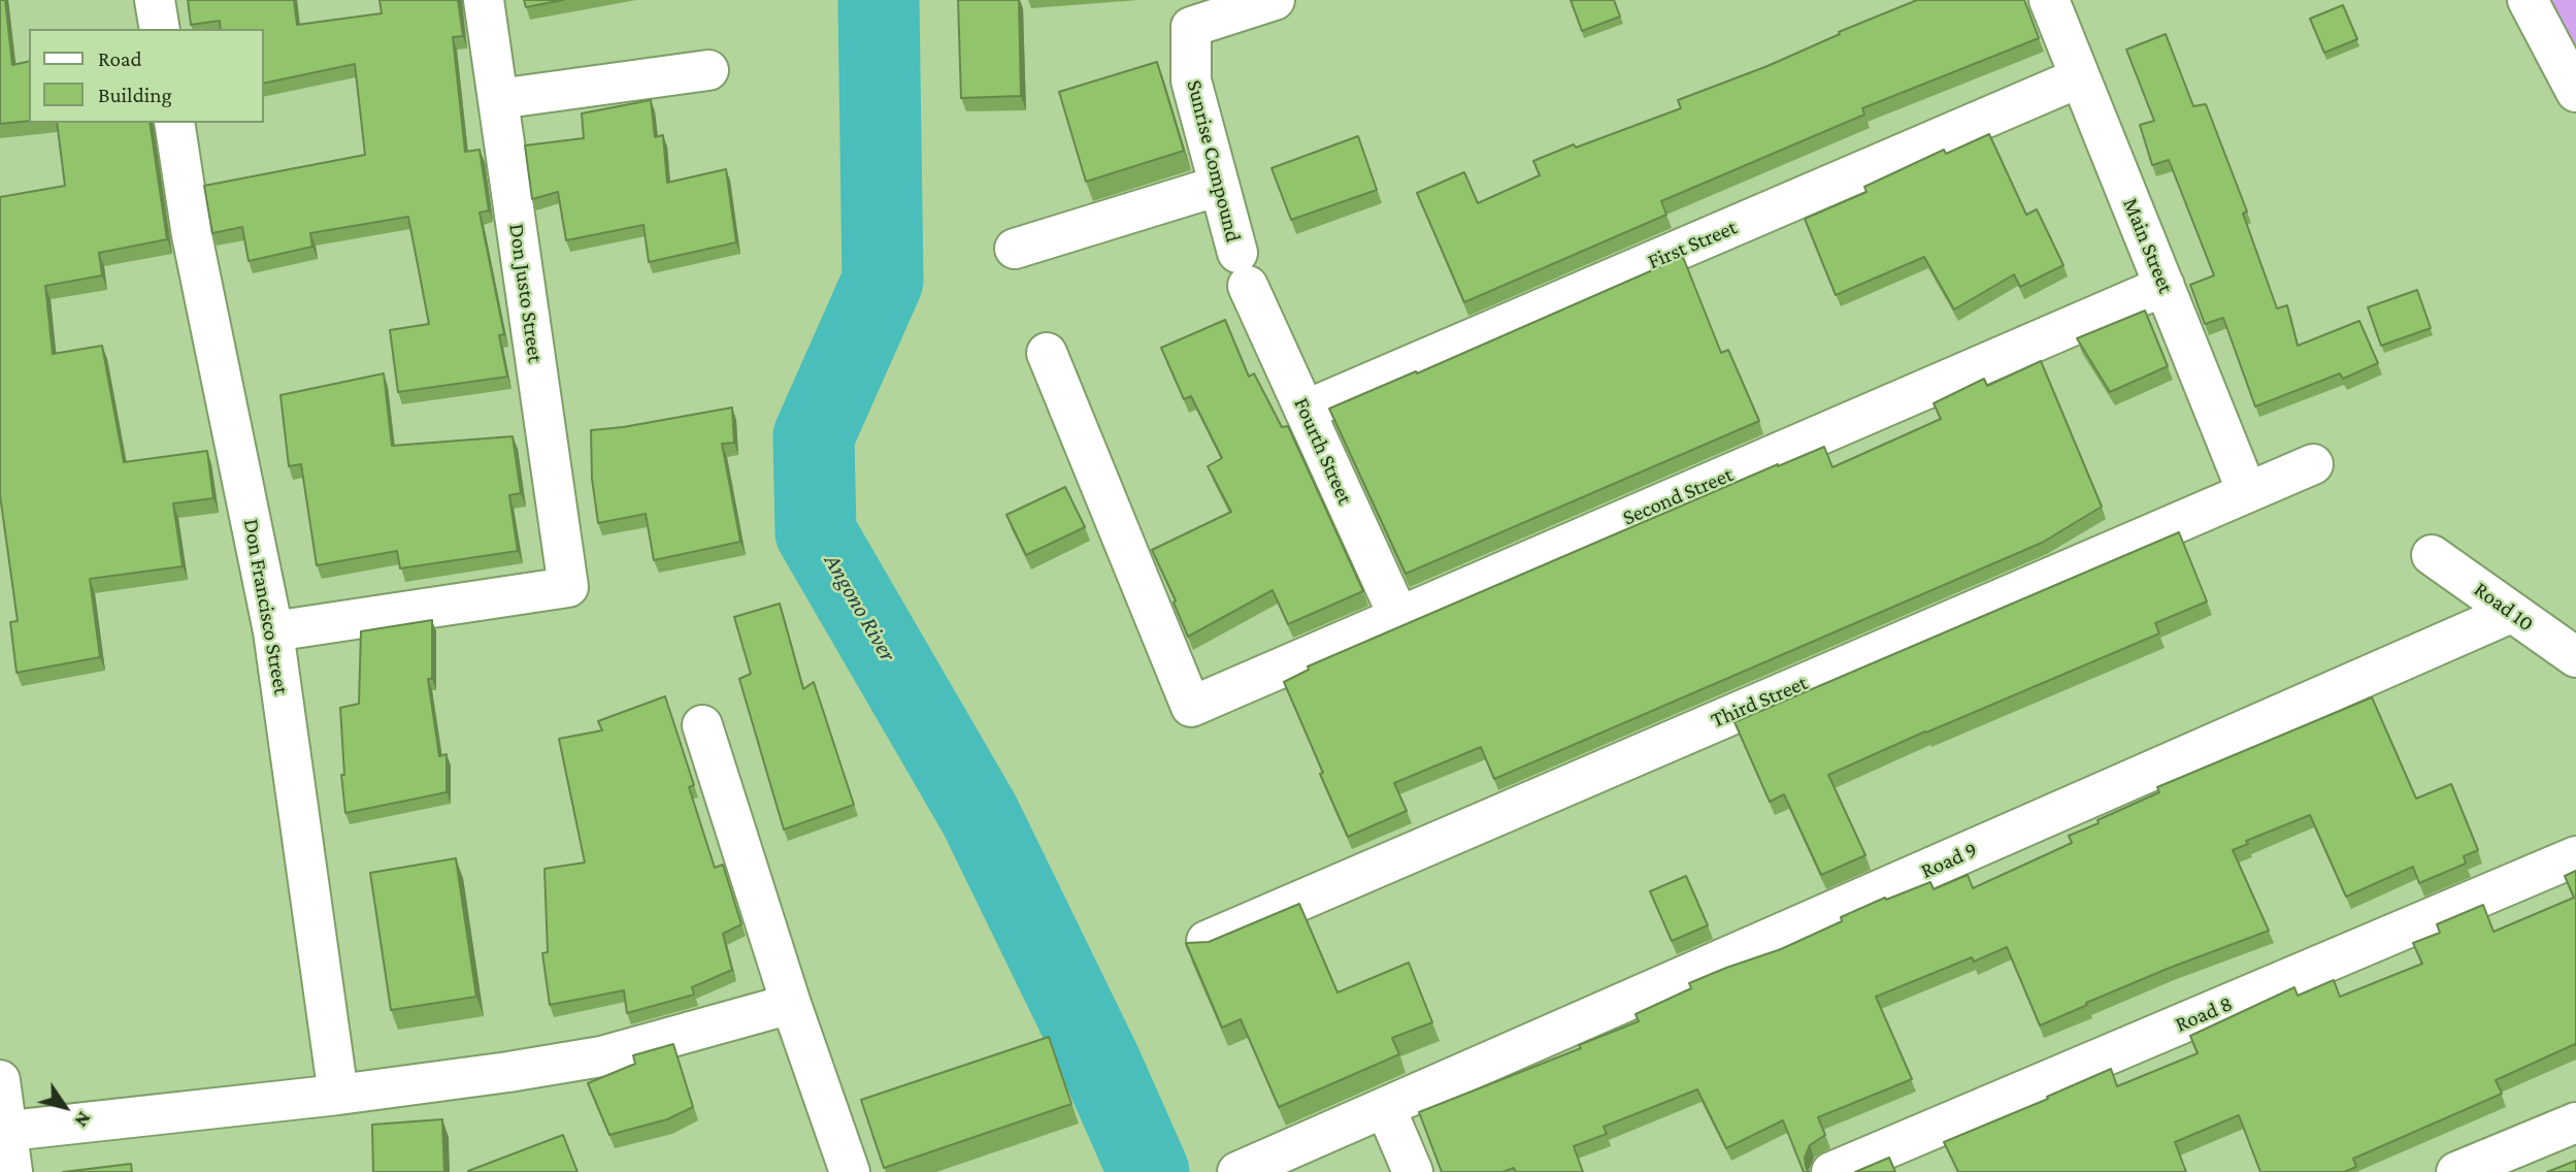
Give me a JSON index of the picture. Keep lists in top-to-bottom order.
{
  "streets": {
    "street": [
      "Sunrise Compound",
      "First Street",
      "Main Street",
      "Don Justo Street",
      "Fourth Street",
      "Second Street",
      "Don Francisco Street",
      "Road 10",
      "Third Street",
      "Road 9",
      "Road 8"
    ]
  },
  "crossings": [
    ["Sunrise Compound", "Fourth Street"],
    ["First Street", "Main Street"],
    ["First Street", "Fourth Street"],
    ["Main Street", "Second Street"],
    ["Main Street", "Third Street"],
    ["Don Justo Street", "Don Francisco Street"],
    ["Fourth Street", "Second Street"],
    ["Road 10", "Road 9"]
  ],
  "water": ["Angono River"],
  "legend": ["Road", "Building"],
  "north": "bottom right"
}
